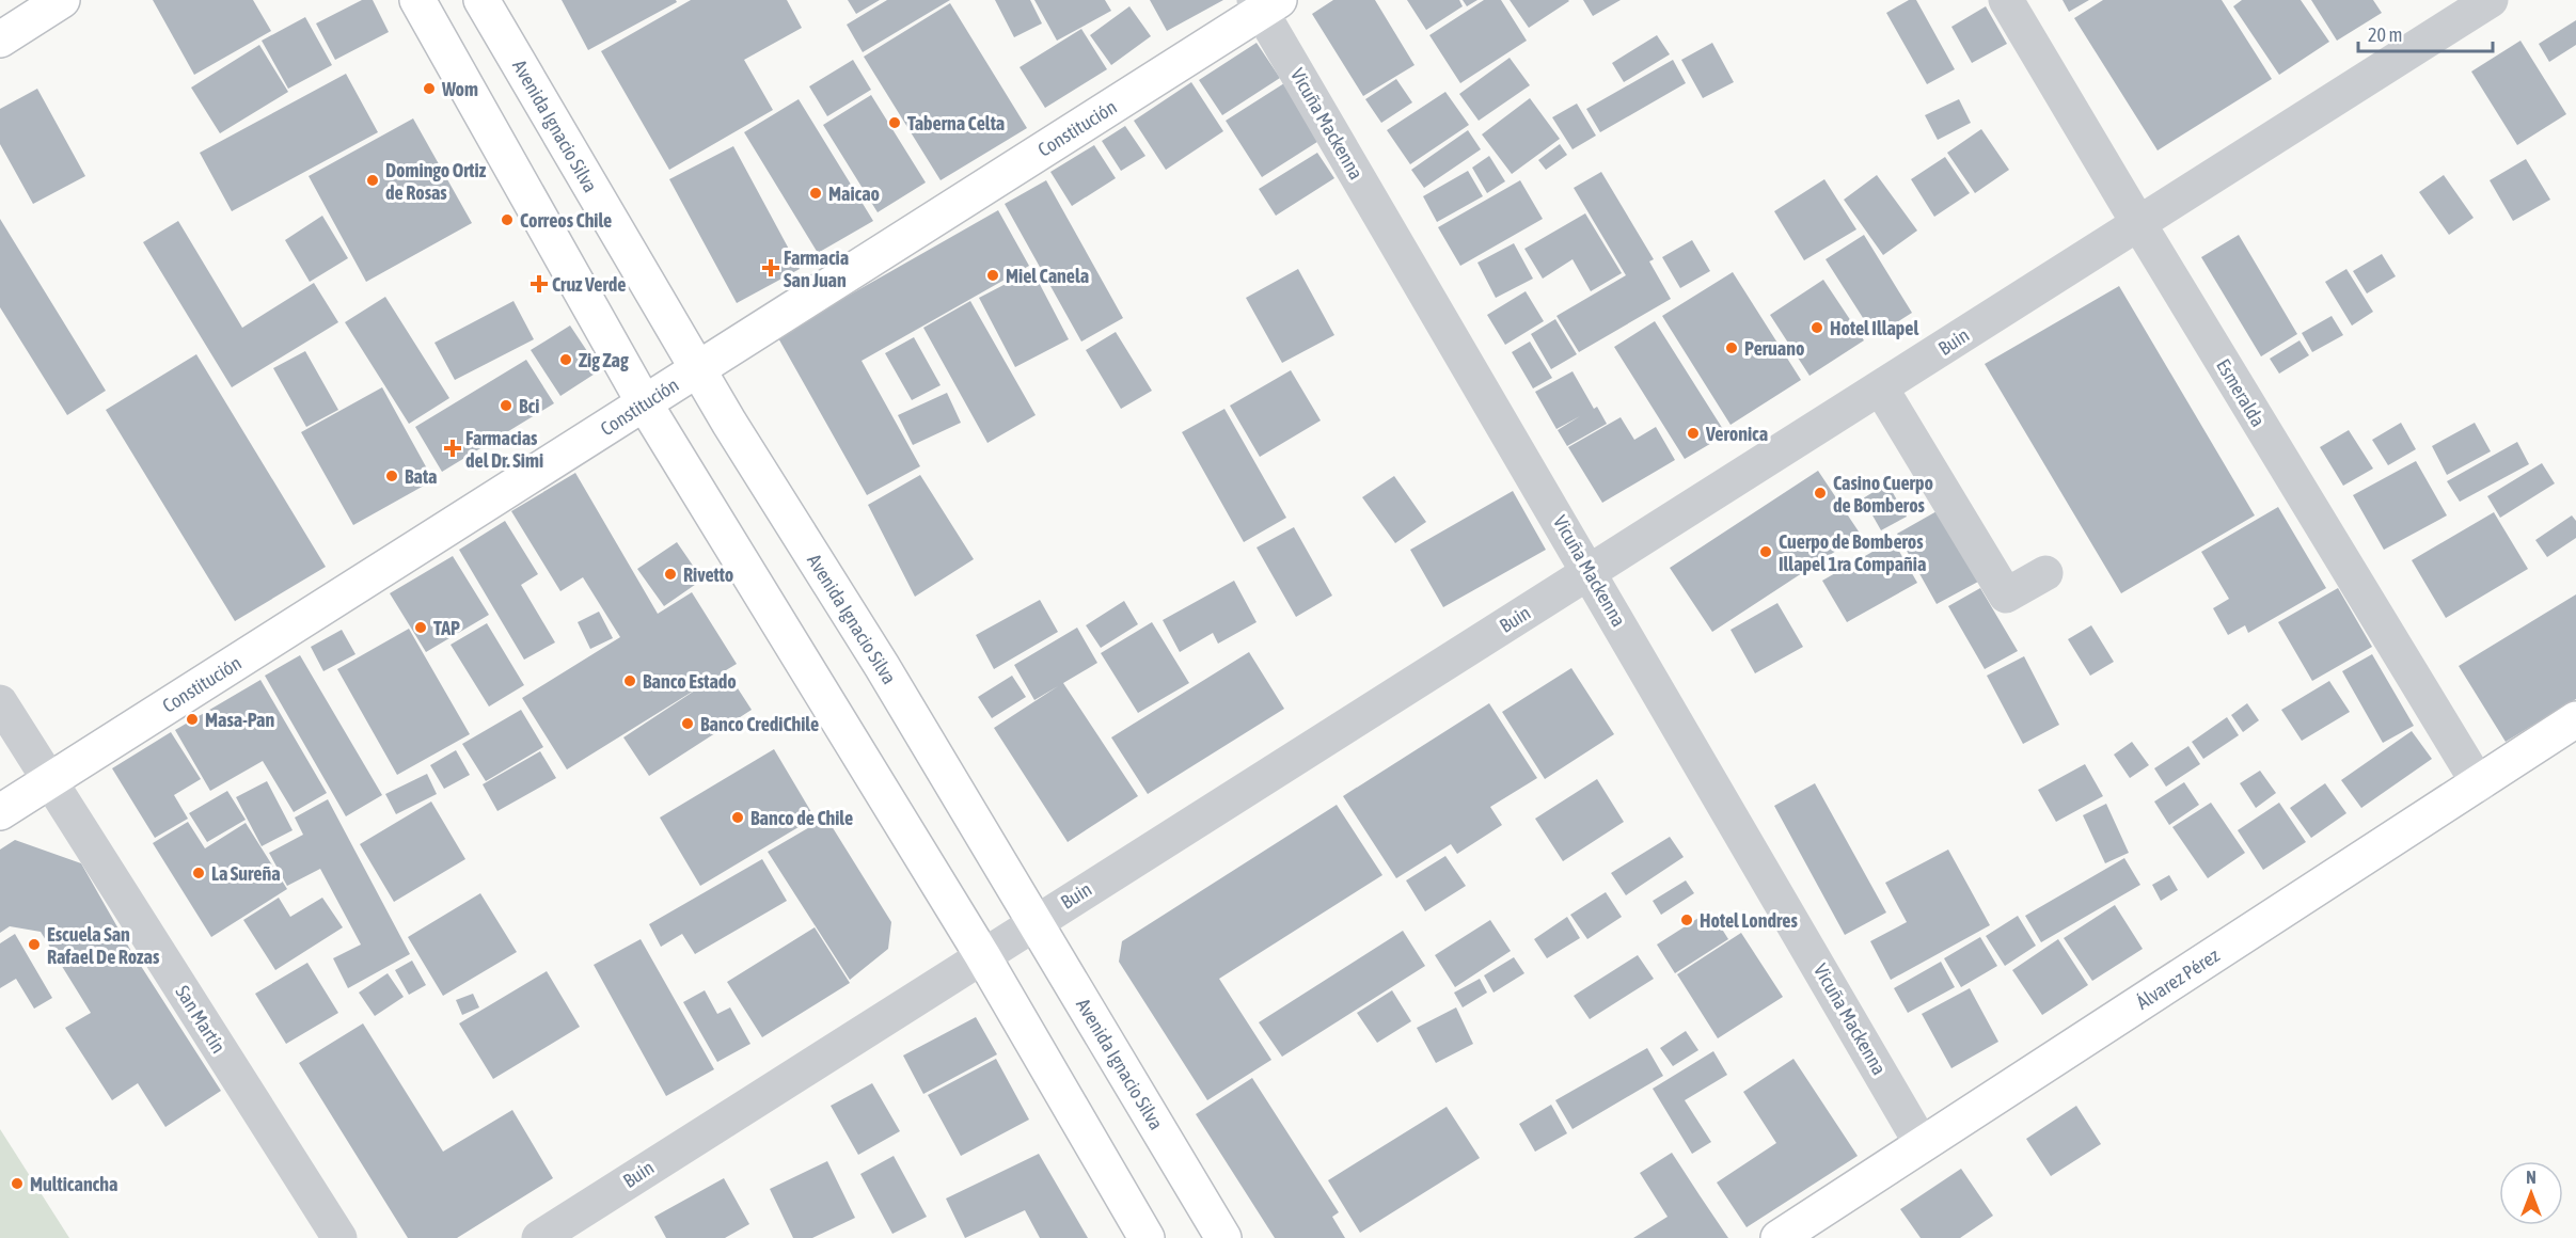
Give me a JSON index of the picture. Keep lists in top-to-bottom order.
{
  "streets": {
    "main road": ["Avenida Ignacio Silva", "Constitución", "Álvarez Pérez"],
    "street": [
      "Vicuña Mackenna",
      "Buin",
      "Esmeralda",
      "San Martín"
    ]
  },
  "crossings": [
    ["Vicuña Mackenna", "Constitución"],
    ["Vicuña Mackenna", "Buin"],
    ["Vicuña Mackenna", "Álvarez Pérez"],
    ["Avenida Ignacio Silva", "Constitución"],
    ["Avenida Ignacio Silva", "Buin"],
    ["Constitución", "San Martín"],
    ["Buin", "Esmeralda"],
    ["Esmeralda", "Álvarez Pérez"]
  ],
  "places": {
    "other": [
      "Wom",
      "Taberna Celta",
      "Domingo Ortiz de Rosas",
      "Maicao",
      "Correos Chile",
      "Miel Canela",
      "Hotel Illapel",
      "Peruano",
      "Zig Zag",
      "Bci",
      "Veronica",
      "Bata",
      "Casino Cuerpo de Bomberos",
      "Cuerpo de Bomberos Illapel 1ra Compañia",
      "Rivetto",
      "TAP",
      "Banco Estado",
      "Masa-Pan",
      "Banco CrediChile",
      "Banco de Chile",
      "La Sureña",
      "Hotel Londres",
      "Escuela San Rafael De Rozas",
      "Multicancha"
    ],
    "health": ["Farmacia San Juan", "Cruz Verde", "Farmacias del Dr. Simi"]
  },
  "scale_bar": "20 m",
  "north": "top"
}
